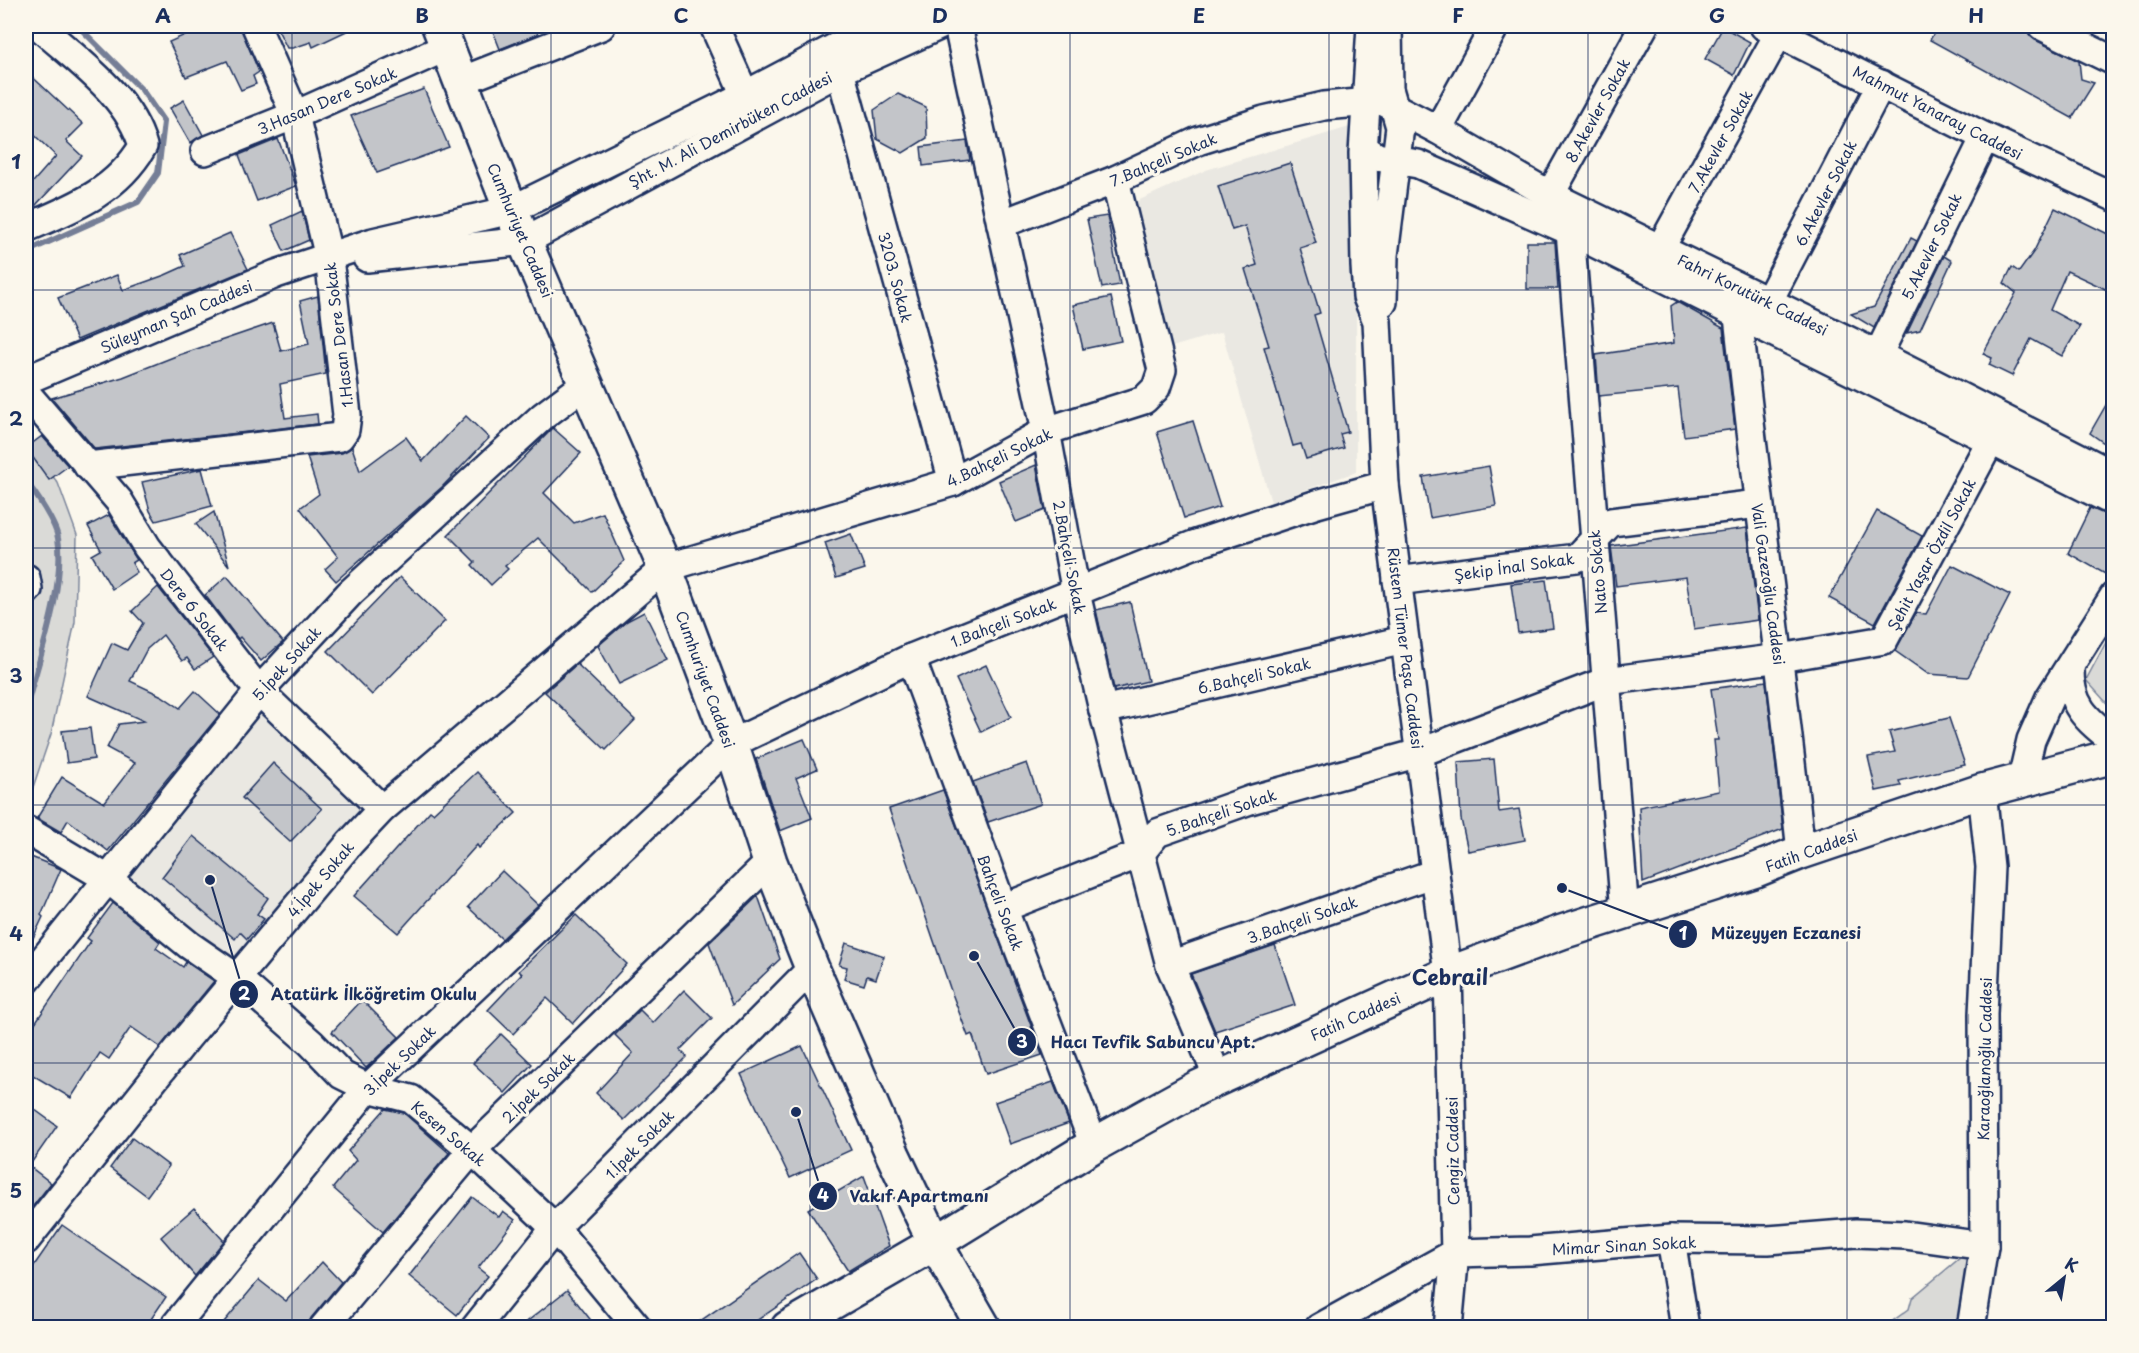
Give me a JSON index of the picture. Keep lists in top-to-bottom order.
{
  "streets": {
    "main road": ["Cumhuriyet Caddesi", "Fatih Caddesi"],
    "street": [
      "3.Hasan Dere Sokak",
      "8.Akevler Sokak",
      "Mahmut Yanaray Caddesi",
      "Şht. M. Ali Demirbüken Caddesi",
      "7.Akevler Sokak",
      "7.Bahçeli Sokak",
      "6.Akevler Sokak",
      "5.Akevler Sokak",
      "3203. Sokak",
      "Fahri Korutürk Caddesi",
      "Süleyman Şah Caddesi",
      "1.Hasan Dere Sokak",
      "4.Bahçeli Sokak",
      "Şehit Yaşar Özdil Sokak",
      "2.Bahçeli Sokak",
      "Şekip İnal Sokak",
      "Nato Sokak",
      "Vali Gazezoğlu Caddesi",
      "Dere 6 Sokak",
      "1.Bahçeli Sokak",
      "Rüstem Tümer Paşa Caddesi",
      "5.İpek Sokak",
      "6.Bahçeli Sokak",
      "5.Bahçeli Sokak",
      "4.İpek Sokak",
      "Bahçeli Sokak",
      "3.Bahçeli Sokak",
      "Karaoğlanoğlu Caddesi",
      "3.İpek Sokak",
      "2.İpek Sokak",
      "Kesen Sokak",
      "1.İpek Sokak",
      "Cengiz Caddesi",
      "Mimar Sinan Sokak"
    ]
  },
  "crossings": [
    ["3.Hasan Dere Sokak", "Cumhuriyet Caddesi"],
    ["3.Hasan Dere Sokak", "1.Hasan Dere Sokak"],
    ["8.Akevler Sokak", "Fahri Korutürk Caddesi"],
    ["Mahmut Yanaray Caddesi", "7.Akevler Sokak"],
    ["Mahmut Yanaray Caddesi", "6.Akevler Sokak"],
    ["Mahmut Yanaray Caddesi", "5.Akevler Sokak"],
    ["Şht. M. Ali Demirbüken Caddesi", "Cumhuriyet Caddesi"],
    ["Şht. M. Ali Demirbüken Caddesi", "3203. Sokak"],
    ["Şht. M. Ali Demirbüken Caddesi", "Süleyman Şah Caddesi"],
    ["7.Akevler Sokak", "Fahri Korutürk Caddesi"],
    ["7.Bahçeli Sokak", "Fahri Korutürk Caddesi"],
    ["7.Bahçeli Sokak", "4.Bahçeli Sokak"],
    ["7.Bahçeli Sokak", "2.Bahçeli Sokak"],
    ["7.Bahçeli Sokak", "Rüstem Tümer Paşa Caddesi"],
    ["6.Akevler Sokak", "Fahri Korutürk Caddesi"],
    ["Cumhuriyet Caddesi", "Süleyman Şah Caddesi"],
    ["Cumhuriyet Caddesi", "4.Bahçeli Sokak"],
    ["Cumhuriyet Caddesi", "1.Bahçeli Sokak"],
    ["Cumhuriyet Caddesi", "5.İpek Sokak"],
    ["Cumhuriyet Caddesi", "Fatih Caddesi"],
    ["Cumhuriyet Caddesi", "4.İpek Sokak"],
    ["Cumhuriyet Caddesi", "3.İpek Sokak"],
    ["Cumhuriyet Caddesi", "2.İpek Sokak"],
    ["Cumhuriyet Caddesi", "1.İpek Sokak"],
    ["5.Akevler Sokak", "Fahri Korutürk Caddesi"],
    ["3203. Sokak", "4.Bahçeli Sokak"],
    ["Fahri Korutürk Caddesi", "Şehit Yaşar Özdil Sokak"],
    ["Fahri Korutürk Caddesi", "Nato Sokak"],
    ["Fahri Korutürk Caddesi", "Vali Gazezoğlu Caddesi"],
    ["Fahri Korutürk Caddesi", "Rüstem Tümer Paşa Caddesi"],
    ["Süleyman Şah Caddesi", "1.Hasan Dere Sokak"],
    ["1.Hasan Dere Sokak", "Dere 6 Sokak"],
    ["4.Bahçeli Sokak", "2.Bahçeli Sokak"],
    ["4.Bahçeli Sokak", "4.İpek Sokak"],
    ["Şehit Yaşar Özdil Sokak", "Nato Sokak"],
    ["Şehit Yaşar Özdil Sokak", "Vali Gazezoğlu Caddesi"],
    ["Şehit Yaşar Özdil Sokak", "5.Bahçeli Sokak"],
    ["2.Bahçeli Sokak", "1.Bahçeli Sokak"],
    ["2.Bahçeli Sokak", "6.Bahçeli Sokak"],
    ["2.Bahçeli Sokak", "5.Bahçeli Sokak"],
    ["2.Bahçeli Sokak", "Fatih Caddesi"],
    ["2.Bahçeli Sokak", "3.Bahçeli Sokak"],
    ["Şekip İnal Sokak", "Nato Sokak"],
    ["Şekip İnal Sokak", "Vali Gazezoğlu Caddesi"],
    ["Şekip İnal Sokak", "Rüstem Tümer Paşa Caddesi"],
    ["Nato Sokak", "5.Bahçeli Sokak"],
    ["Nato Sokak", "Fatih Caddesi"],
    ["Vali Gazezoğlu Caddesi", "Fatih Caddesi"],
    ["Dere 6 Sokak", "5.İpek Sokak"],
    ["Dere 6 Sokak", "4.İpek Sokak"],
    ["1.Bahçeli Sokak", "Rüstem Tümer Paşa Caddesi"],
    ["1.Bahçeli Sokak", "Bahçeli Sokak"],
    ["1.Bahçeli Sokak", "3.İpek Sokak"],
    ["Rüstem Tümer Paşa Caddesi", "6.Bahçeli Sokak"],
    ["Rüstem Tümer Paşa Caddesi", "5.Bahçeli Sokak"],
    ["Rüstem Tümer Paşa Caddesi", "Fatih Caddesi"],
    ["Rüstem Tümer Paşa Caddesi", "3.Bahçeli Sokak"],
    ["Rüstem Tümer Paşa Caddesi", "Cengiz Caddesi"],
    ["5.İpek Sokak", "Kesen Sokak"],
    ["5.Bahçeli Sokak", "Bahçeli Sokak"],
    ["Fatih Caddesi", "Bahçeli Sokak"],
    ["Fatih Caddesi", "Karaoğlanoğlu Caddesi"],
    ["Fatih Caddesi", "Cengiz Caddesi"],
    ["4.İpek Sokak", "Kesen Sokak"],
    ["Karaoğlanoğlu Caddesi", "Mimar Sinan Sokak"],
    ["3.İpek Sokak", "Kesen Sokak"],
    ["2.İpek Sokak", "Kesen Sokak"],
    ["Kesen Sokak", "1.İpek Sokak"],
    ["Cengiz Caddesi", "Mimar Sinan Sokak"]
  ],
  "districts": ["Cebrail"],
  "places": [
    "Atatürk İlköğretim Okulu",
    "Müzeyyen Eczanesi",
    "Hacı Tevfik Sabuncu Apt.",
    "Vakıf Apartmanı"
  ],
  "north": "top right",
  "grid": {
    "columns": [
      "A",
      "B",
      "C",
      "D",
      "E",
      "F",
      "G",
      "H"
    ],
    "rows": [
      "1",
      "2",
      "3",
      "4",
      "5"
    ]
  }
}
